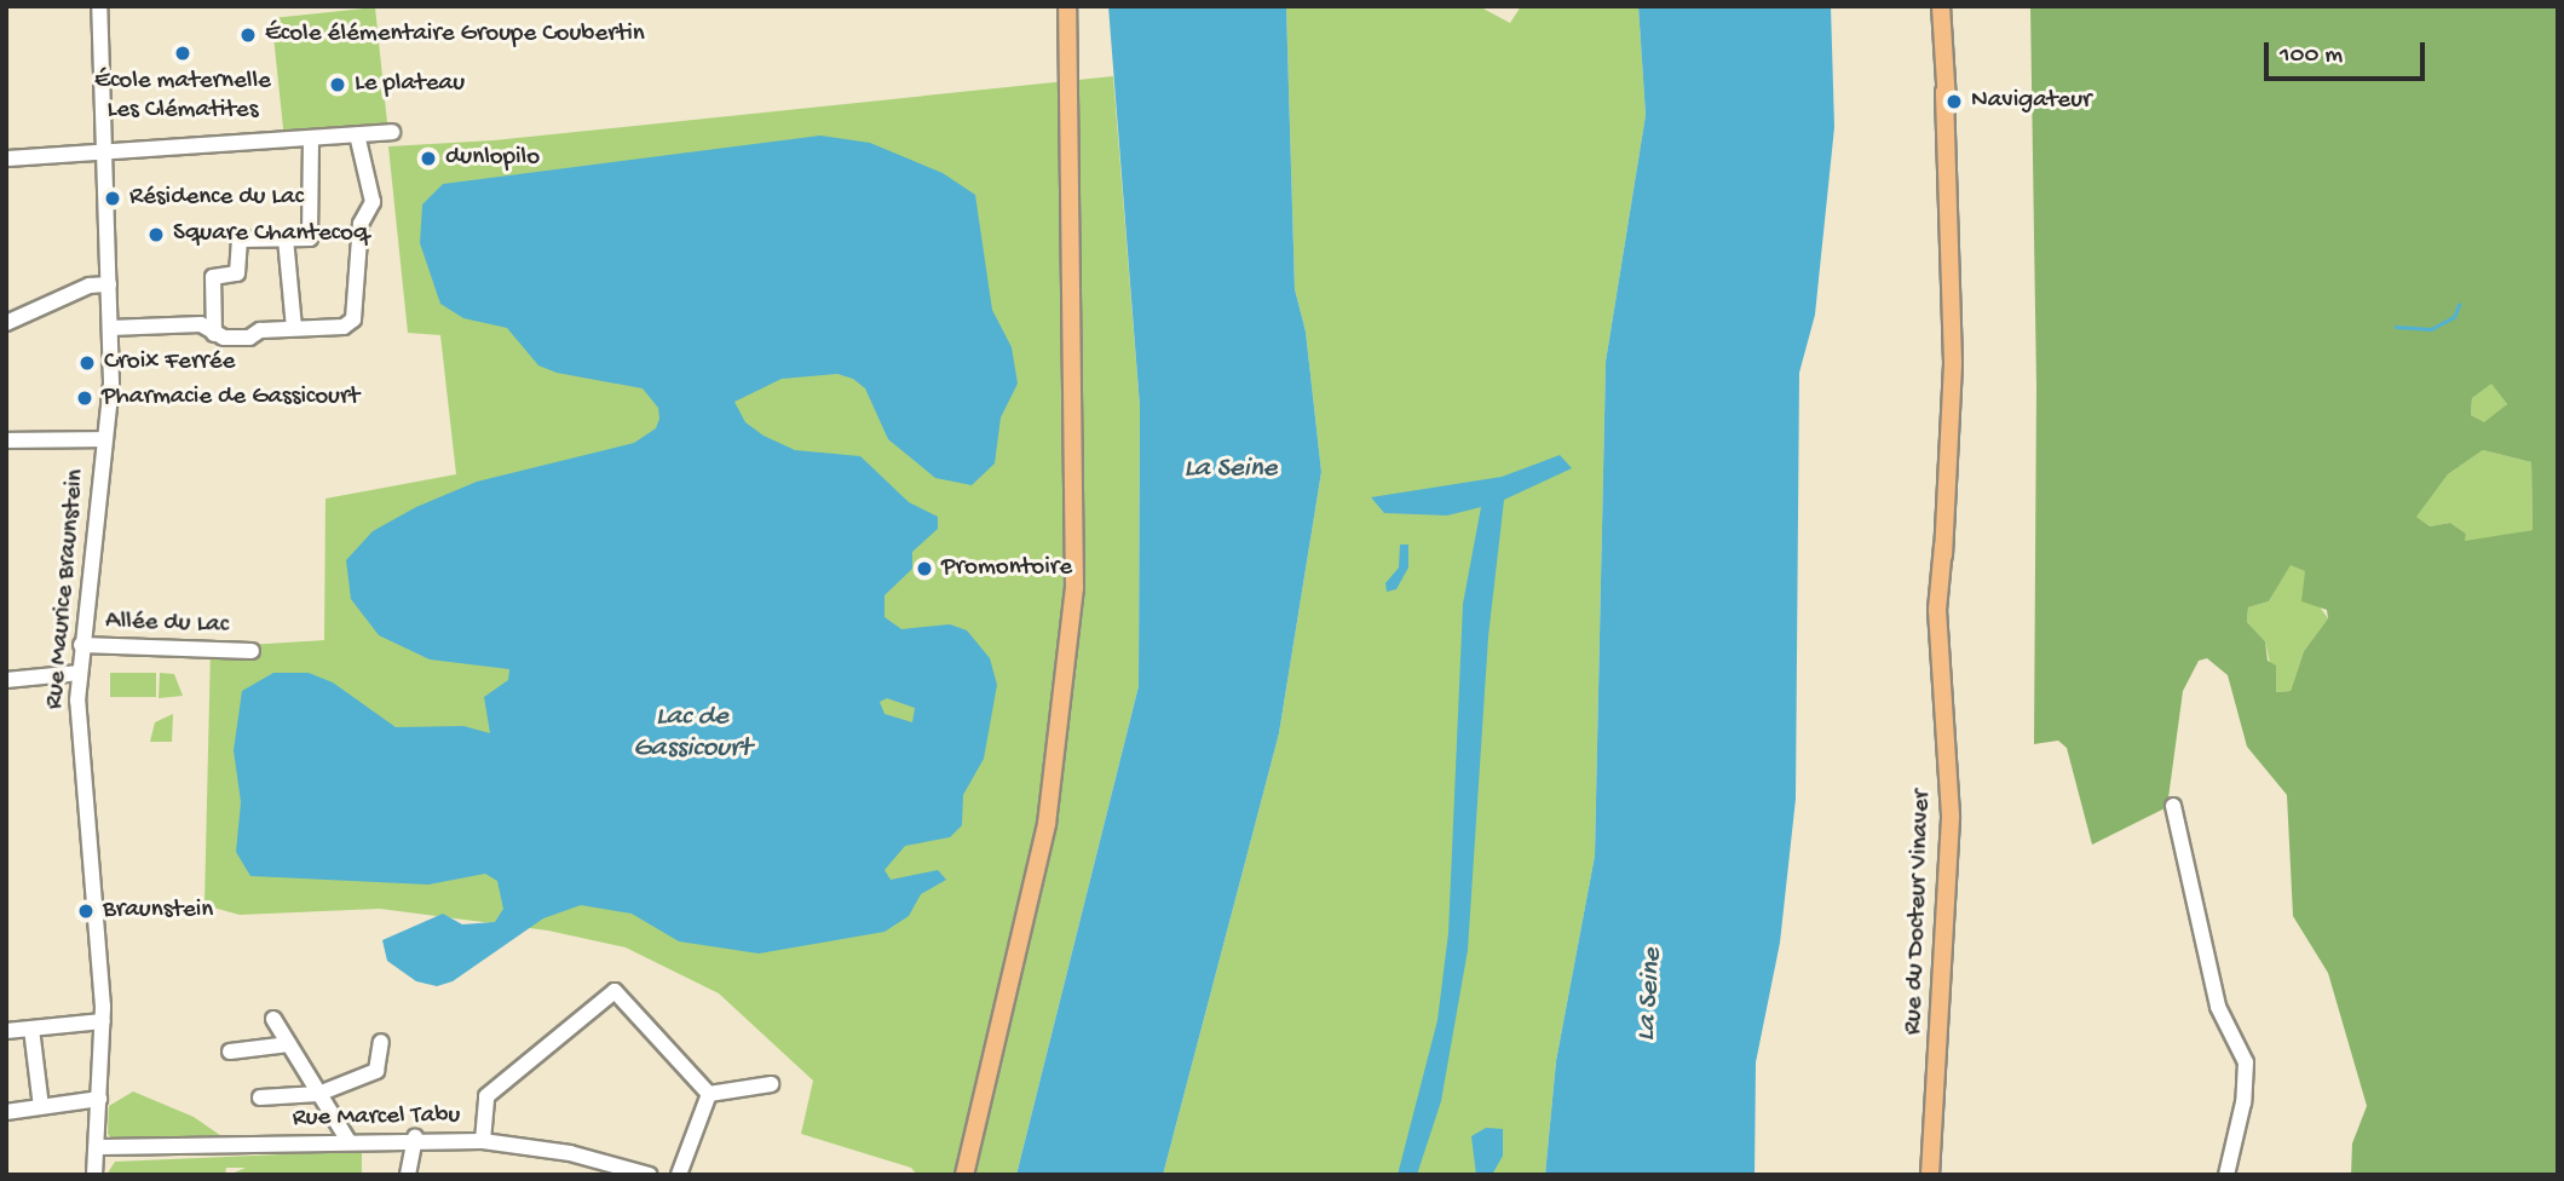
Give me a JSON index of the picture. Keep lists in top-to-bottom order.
{
  "streets": {
    "main road": ["Rue du Docteur Vinaver"],
    "street": ["Rue Maurice Braunstein", "Allée du Lac", "Rue Marcel Tabu"]
  },
  "crossings": [
    ["Rue Maurice Braunstein", "Allée du Lac"],
    ["Rue Maurice Braunstein", "Rue Marcel Tabu"]
  ],
  "water": ["La Seine", "Lac de Gassicourt"],
  "places": [
    "École élémentaire Groupe Coubertin",
    "École maternelle Les Clématites",
    "Le plateau",
    "Navigateur",
    "dunlopilo",
    "Résidence du Lac",
    "Square Chantecoq",
    "Croix Ferrée",
    "Pharmacie de Gassicourt",
    "Promontoire",
    "Braunstein"
  ],
  "scale_bar": "100 m"
}
